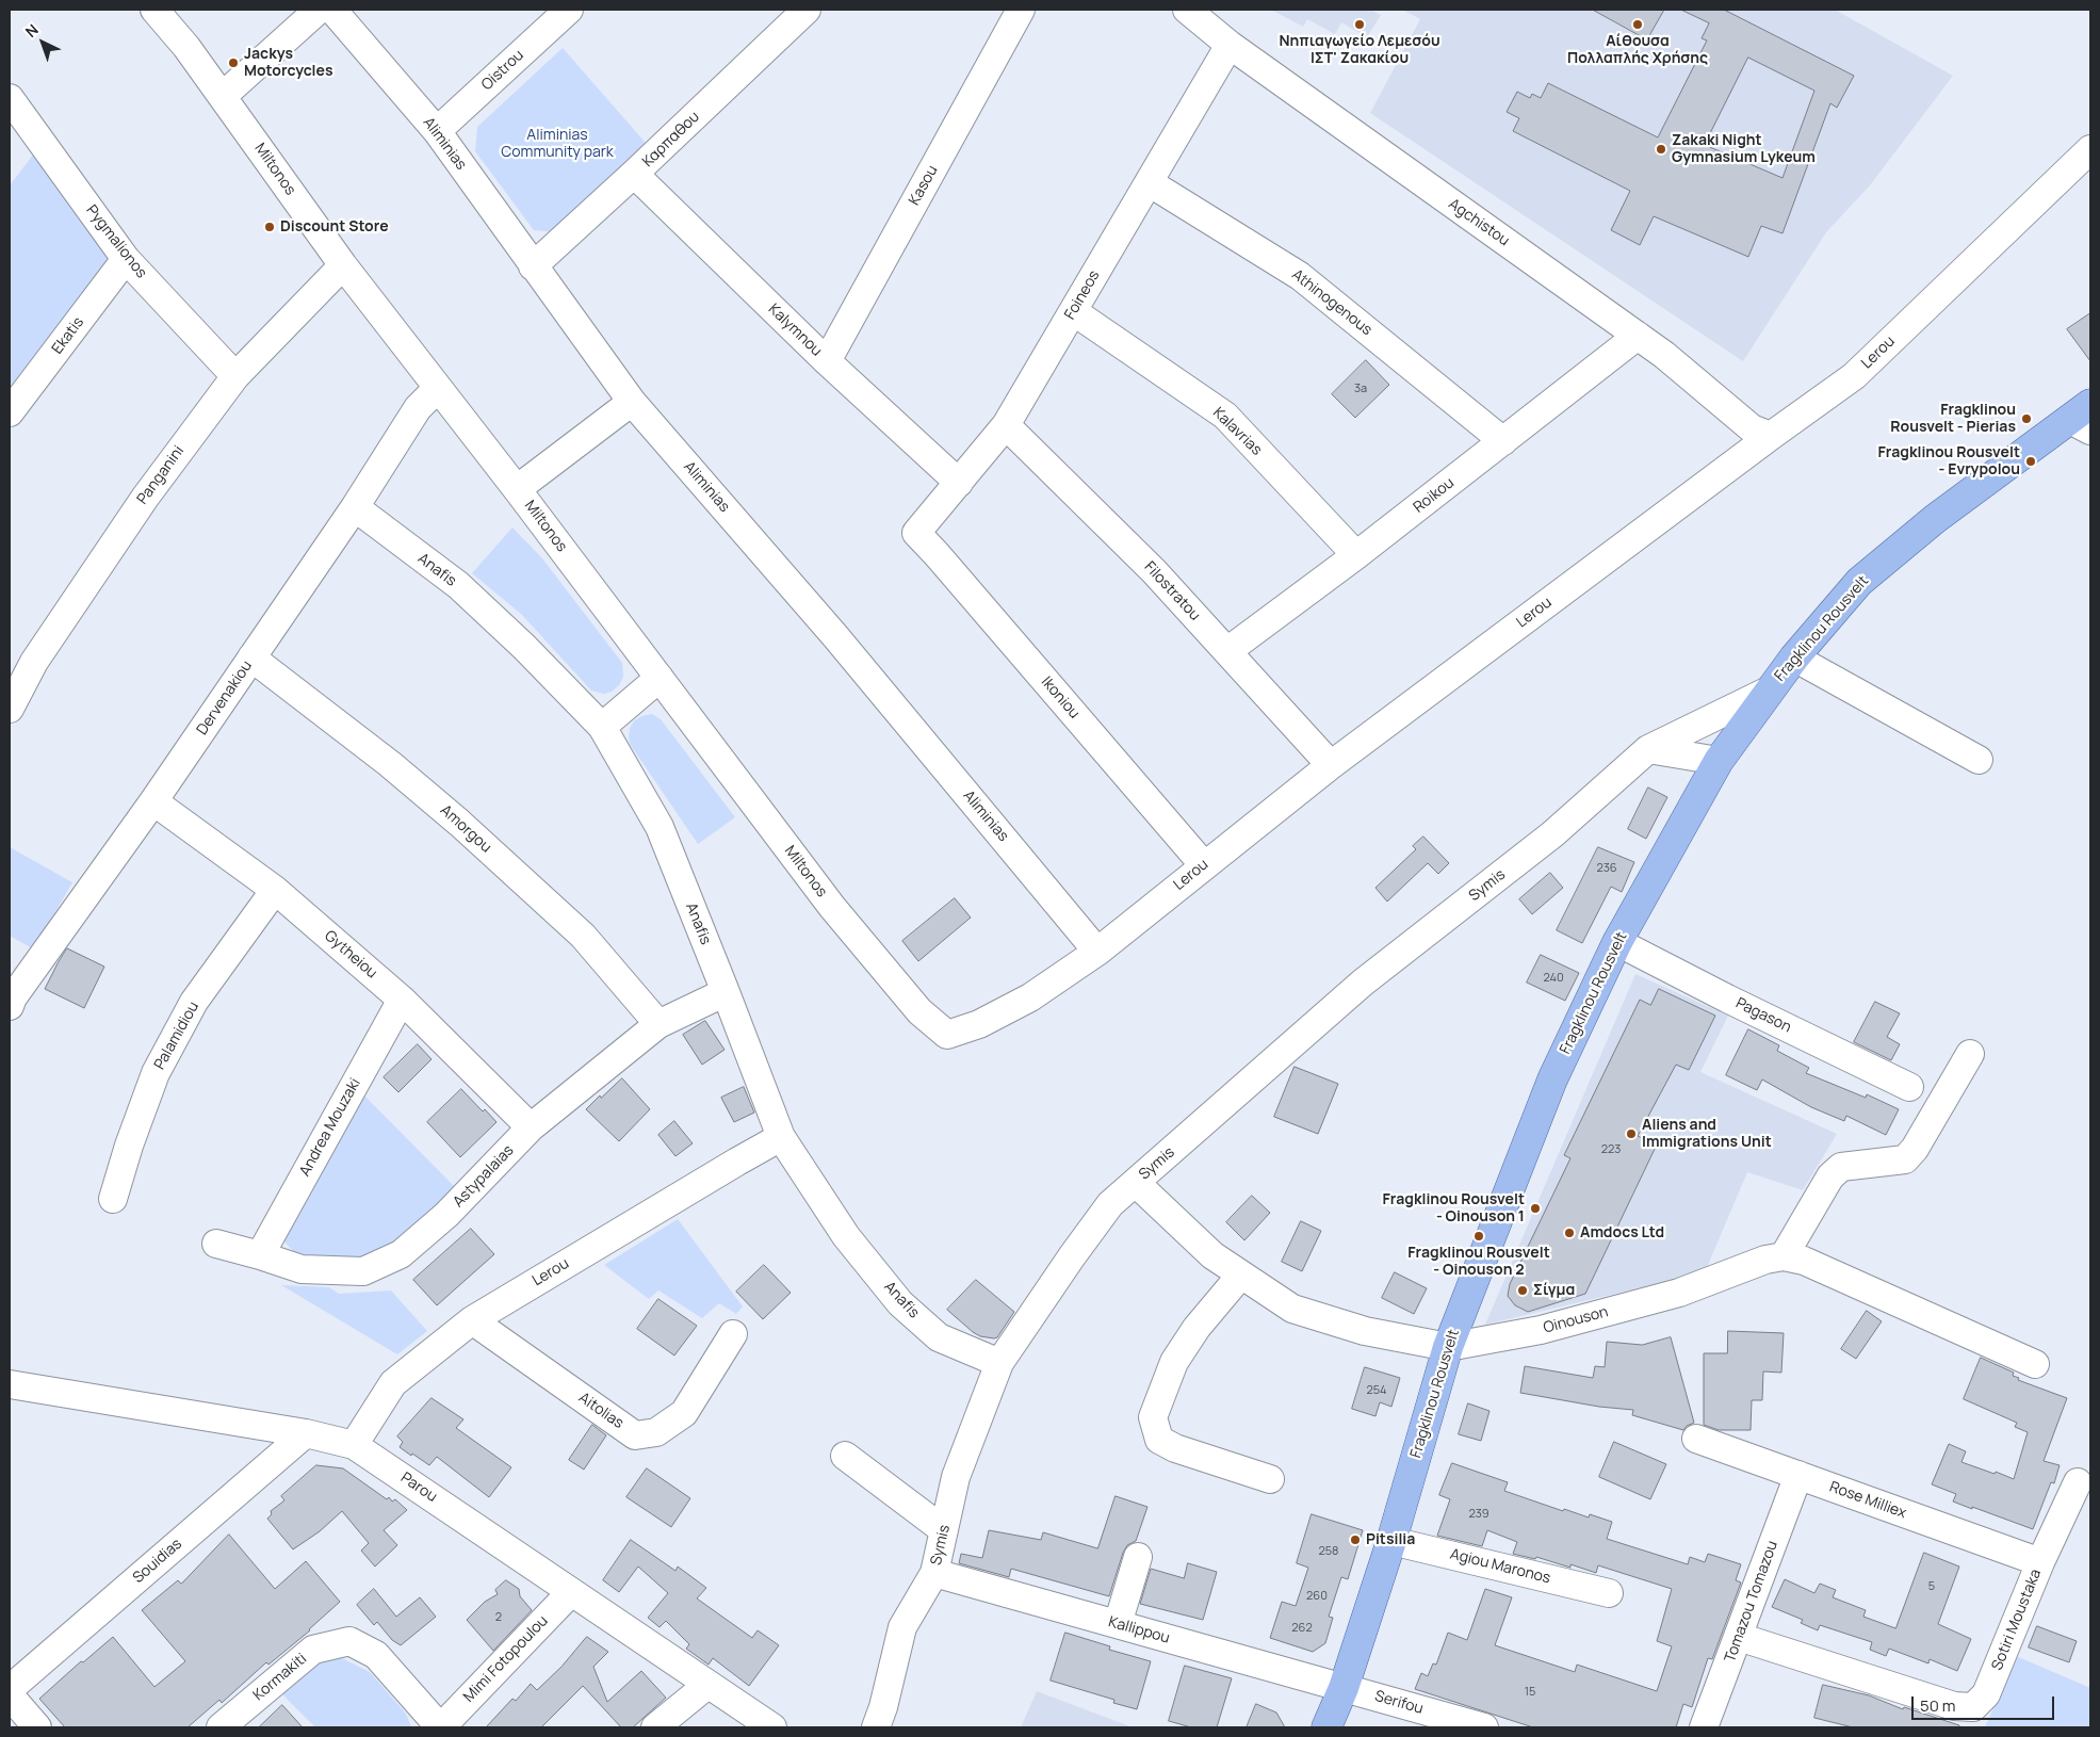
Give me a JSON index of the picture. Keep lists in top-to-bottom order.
{
  "streets": {
    "main road": ["Fragklinou Rousvelt"],
    "street": [
      "Oistrou",
      "Καρπαθου",
      "Aliminias",
      "Miltonos",
      "Kasou",
      "Agchistou",
      "Pygmalionos",
      "Foineos",
      "Athinogenous",
      "Kalymnou",
      "Ekatis",
      "Lerou",
      "Kalavrias",
      "Panganini",
      "Roikou",
      "Anafis",
      "Filostratou",
      "Dervenakiou",
      "Ikoniou",
      "Amorgou",
      "Symis",
      "Gytheiou",
      "Pagason",
      "Palamidiou",
      "Andrea Mouzaki",
      "Astypalaias",
      "Oinouson",
      "Aitolias",
      "Parou",
      "Rose Milliex",
      "Souidias",
      "Agiou Maronos",
      "Tomazou Tomazou",
      "Sotiri Moustaka",
      "Kallippou",
      "Mimi Fotopoulou",
      "Kormakiti",
      "Serifou"
    ]
  },
  "crossings": [
    ["Oistrou", "Aliminias"],
    ["Καρπαθου", "Aliminias"],
    ["Καρπαθου", "Kalymnou"],
    ["Aliminias", "Lerou"],
    ["Miltonos", "Lerou"],
    ["Miltonos", "Panganini"],
    ["Miltonos", "Dervenakiou"],
    ["Kasou", "Kalymnou"],
    ["Agchistou", "Foineos"],
    ["Agchistou", "Lerou"],
    ["Agchistou", "Roikou"],
    ["Pygmalionos", "Ekatis"],
    ["Pygmalionos", "Panganini"],
    ["Foineos", "Athinogenous"],
    ["Foineos", "Kalymnou"],
    ["Foineos", "Kalavrias"],
    ["Foineos", "Filostratou"],
    ["Foineos", "Ikoniou"],
    ["Athinogenous", "Roikou"],
    ["Lerou", "Anafis"],
    ["Lerou", "Filostratou"],
    ["Lerou", "Ikoniou"],
    ["Lerou", "Aitolias"],
    ["Lerou", "Parou"],
    ["Kalavrias", "Roikou"],
    ["Roikou", "Filostratou"],
    ["Anafis", "Dervenakiou"],
    ["Anafis", "Symis"],
    ["Anafis", "Astypalaias"],
    ["Fragklinou Rousvelt", "Symis"],
    ["Fragklinou Rousvelt", "Pagason"],
    ["Fragklinou Rousvelt", "Oinouson"],
    ["Fragklinou Rousvelt", "Agiou Maronos"],
    ["Fragklinou Rousvelt", "Kallippou"],
    ["Fragklinou Rousvelt", "Serifou"],
    ["Dervenakiou", "Amorgou"],
    ["Dervenakiou", "Gytheiou"],
    ["Amorgou", "Astypalaias"],
    ["Symis", "Oinouson"],
    ["Symis", "Kallippou"],
    ["Gytheiou", "Palamidiou"],
    ["Gytheiou", "Andrea Mouzaki"],
    ["Gytheiou", "Astypalaias"],
    ["Andrea Mouzaki", "Astypalaias"],
    ["Parou", "Souidias"],
    ["Parou", "Mimi Fotopoulou"],
    ["Rose Milliex", "Tomazou Tomazou"],
    ["Rose Milliex", "Sotiri Moustaka"],
    ["Tomazou Tomazou", "Sotiri Moustaka"],
    ["Kallippou", "Serifou"],
    ["Mimi Fotopoulou", "Kormakiti"]
  ],
  "parks": ["Aliminias Community park"],
  "places": [
    "Νηπιαγωγείο Λεμεσόυ ΙΣΤ' Ζακακίου",
    "Αίθουσα Πολλαπλής Χρήσης",
    "Jackys Motorcycles",
    "Zakaki Night Gymnasium Lykeum",
    "Discount Store",
    "Fragklinou Rousvelt - Pierias",
    "Fragklinou Rousvelt - Evrypolou",
    "Aliens and Immigrations Unit",
    "Fragklinou Rousvelt - Oinouson 1",
    "Amdocs Ltd",
    "Fragklinou Rousvelt - Oinouson 2",
    "Σίγμα",
    "Pitsilia"
  ],
  "house_numbers": [
    "3a",
    "236",
    "240",
    "223",
    "254",
    "239",
    "258",
    "5",
    "260",
    "2",
    "262",
    "15"
  ],
  "scale_bar": "50 m",
  "north": "top left"
}
